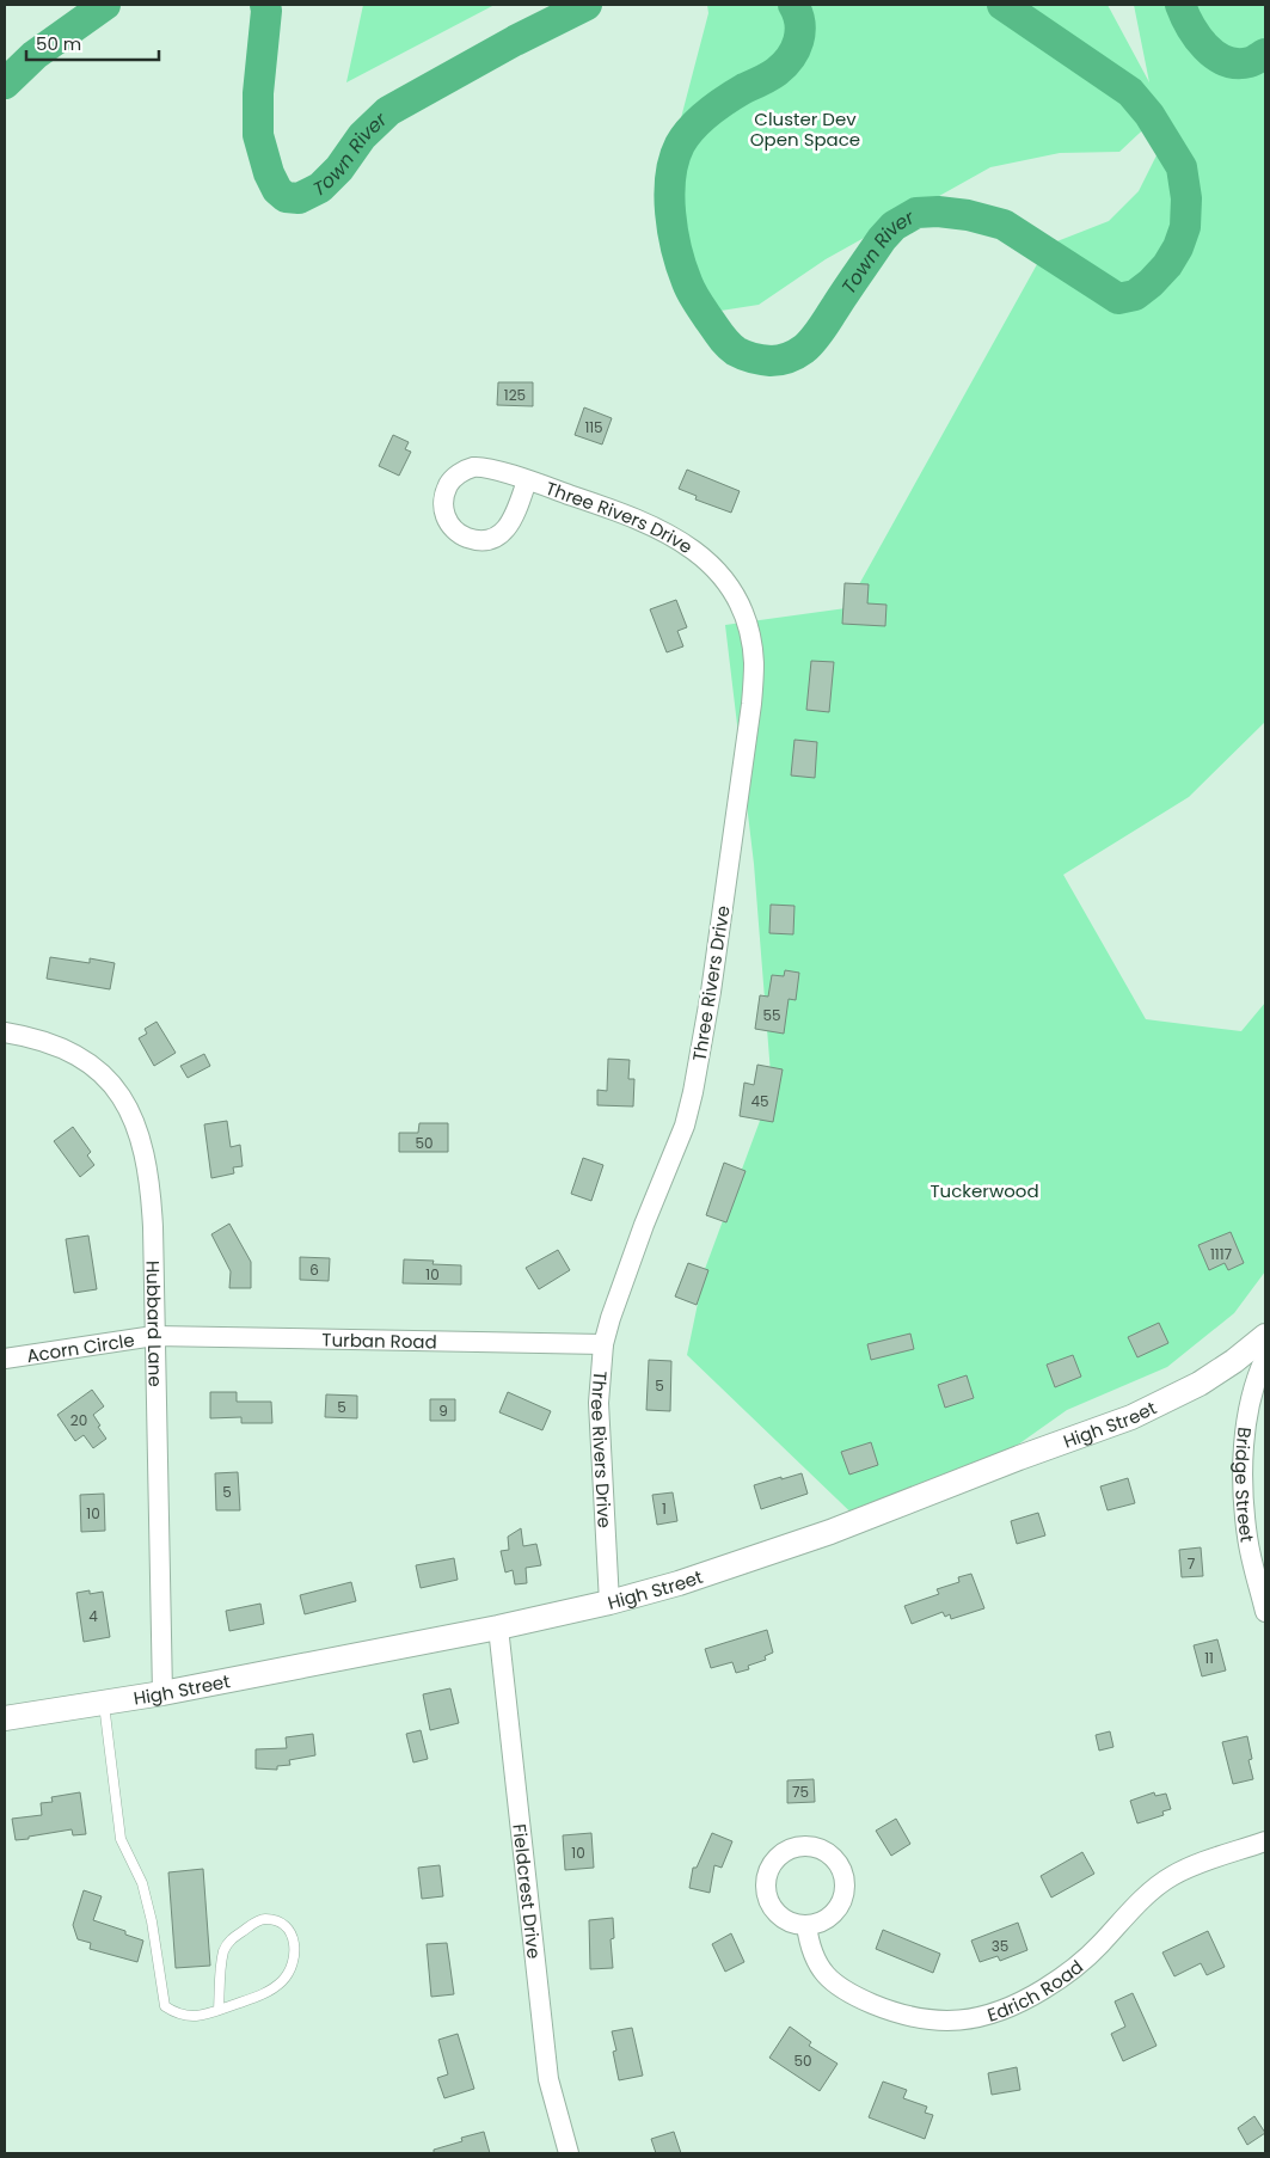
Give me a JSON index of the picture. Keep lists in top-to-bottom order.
{
  "streets": {
    "street": [
      "Three Rivers Drive",
      "Hubbard Lane",
      "Turban Road",
      "Acorn Circle",
      "High Street",
      "Bridge Street",
      "Fieldcrest Drive",
      "Edrich Road"
    ]
  },
  "crossings": [
    ["Three Rivers Drive", "Turban Road"],
    ["Three Rivers Drive", "High Street"],
    ["Hubbard Lane", "Turban Road"],
    ["Hubbard Lane", "Acorn Circle"],
    ["Hubbard Lane", "High Street"],
    ["Turban Road", "Acorn Circle"],
    ["High Street", "Fieldcrest Drive"]
  ],
  "water": ["Town River"],
  "parks": ["Cluster Dev Open Space", "Tuckerwood"],
  "house_numbers": [
    "125",
    "115",
    "55",
    "45",
    "50",
    "1117",
    "6",
    "10",
    "5",
    "5",
    "9",
    "20",
    "5",
    "1",
    "10",
    "7",
    "4",
    "11",
    "75",
    "10",
    "35",
    "50"
  ],
  "scale_bar": "50 m"
}
